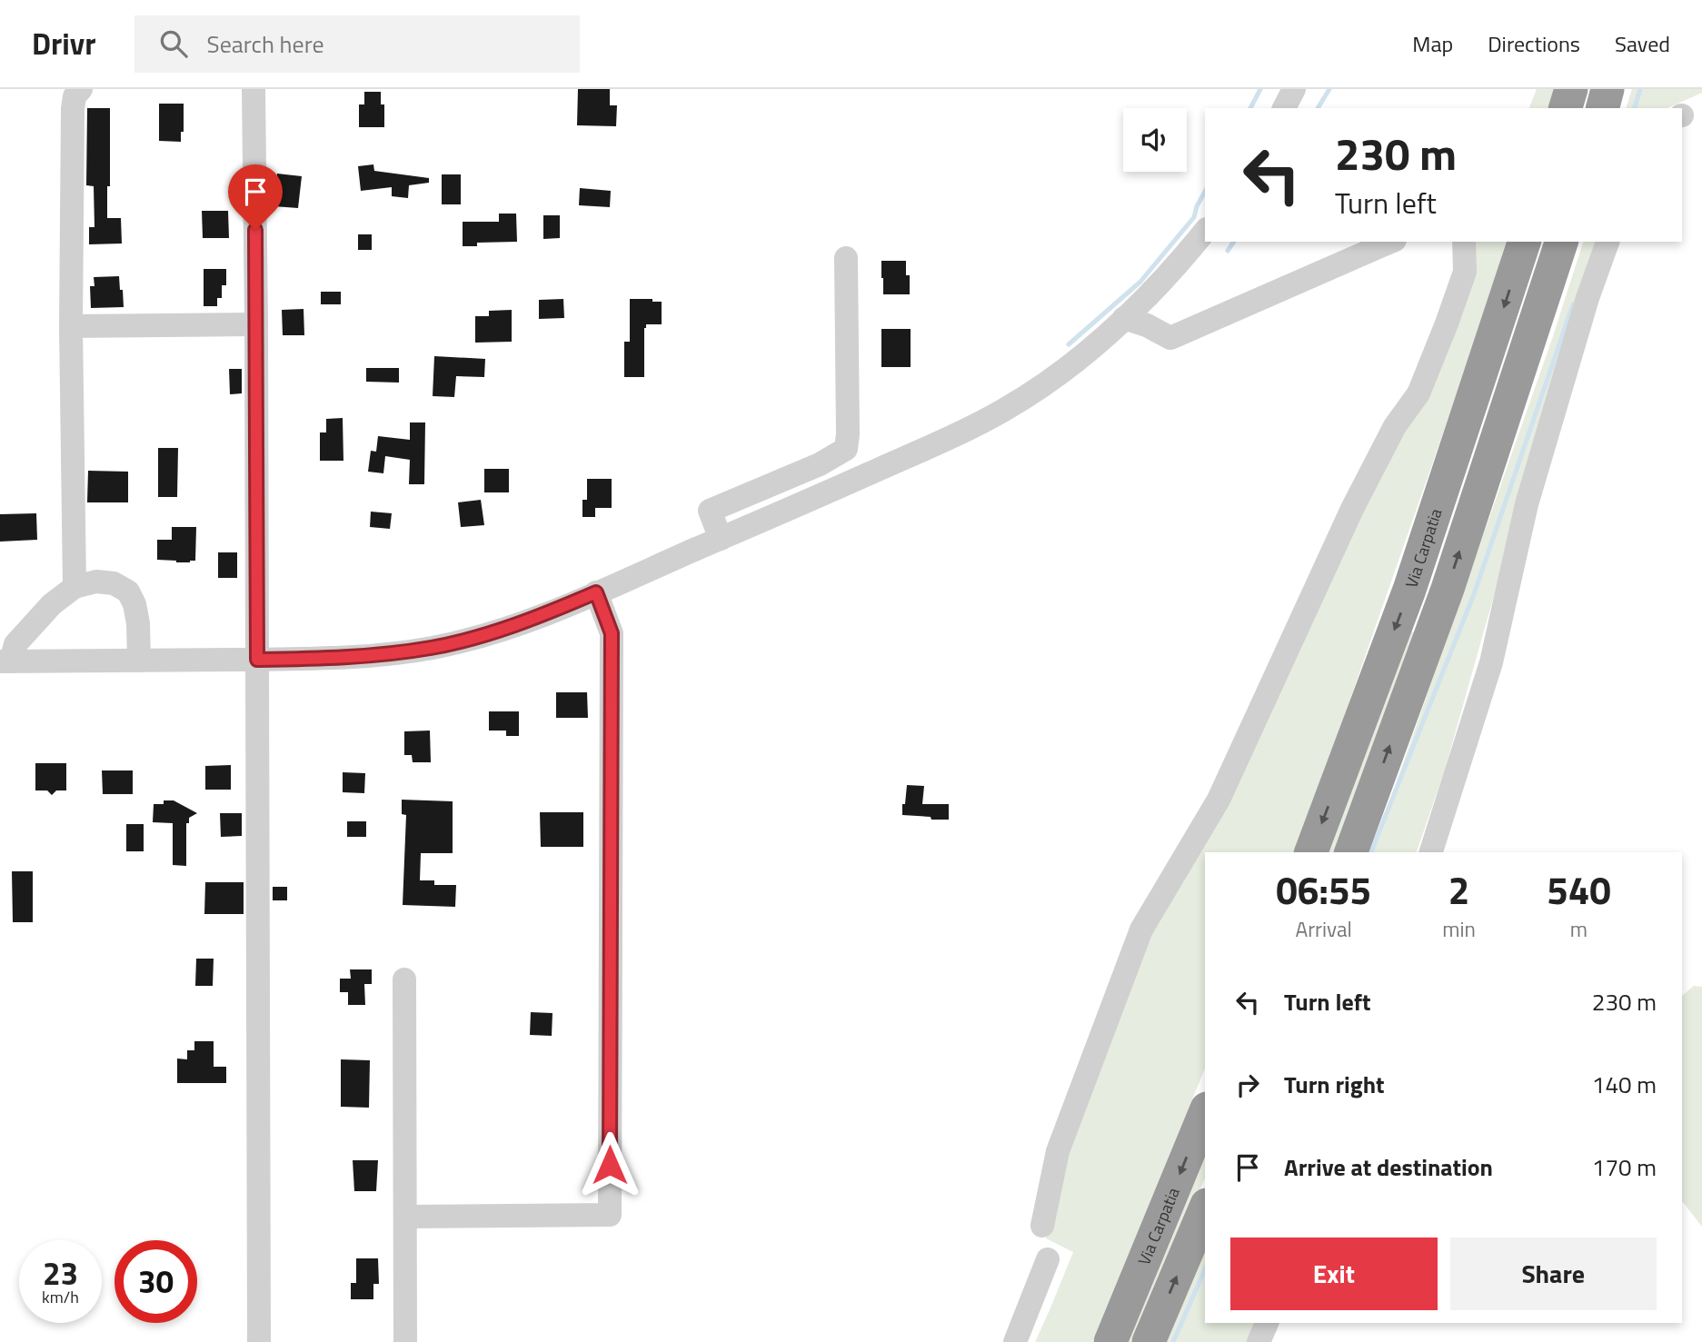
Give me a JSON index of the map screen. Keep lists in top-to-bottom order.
{
  "streets": {
    "highway": ["Via Carpatia"]
  },
  "page": {
    "header": "Drivr",
    "search": "Search here",
    "nav": ["Map", "Directions", "Saved"],
    "turn": ["230 m", "Turn left"],
    "eta": [
      "06:55",
      "Arrival",
      "2",
      "min",
      "540",
      "m"
    ],
    "list": [
      {
        "name": "Turn left",
        "value": "230 m"
      },
      {
        "name": "Turn right",
        "value": "140 m"
      },
      {
        "name": "Arrive at destination",
        "value": "170 m"
      }
    ],
    "buttons": ["Exit", "Share"],
    "speed": "23 km/h",
    "limit": "30"
  }
}
